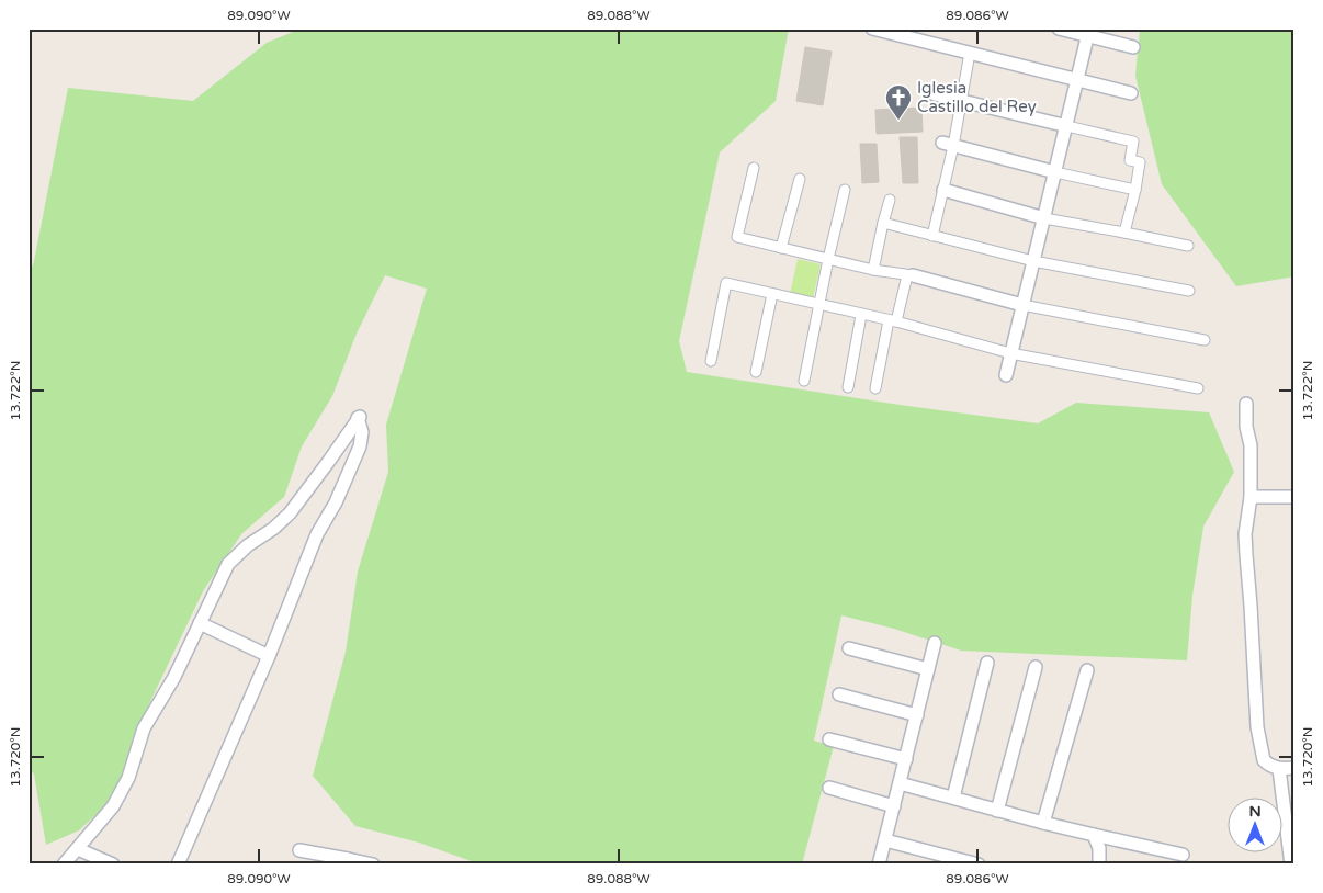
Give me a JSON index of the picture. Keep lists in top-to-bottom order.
{
  "places": {
    "church": ["Iglesia Castillo del Rey"]
  },
  "north": "top",
  "coordinates": [
    "89.090°W",
    "89.088°W",
    "89.086°W",
    "13.722°N",
    "13.720°N"
  ]
}
